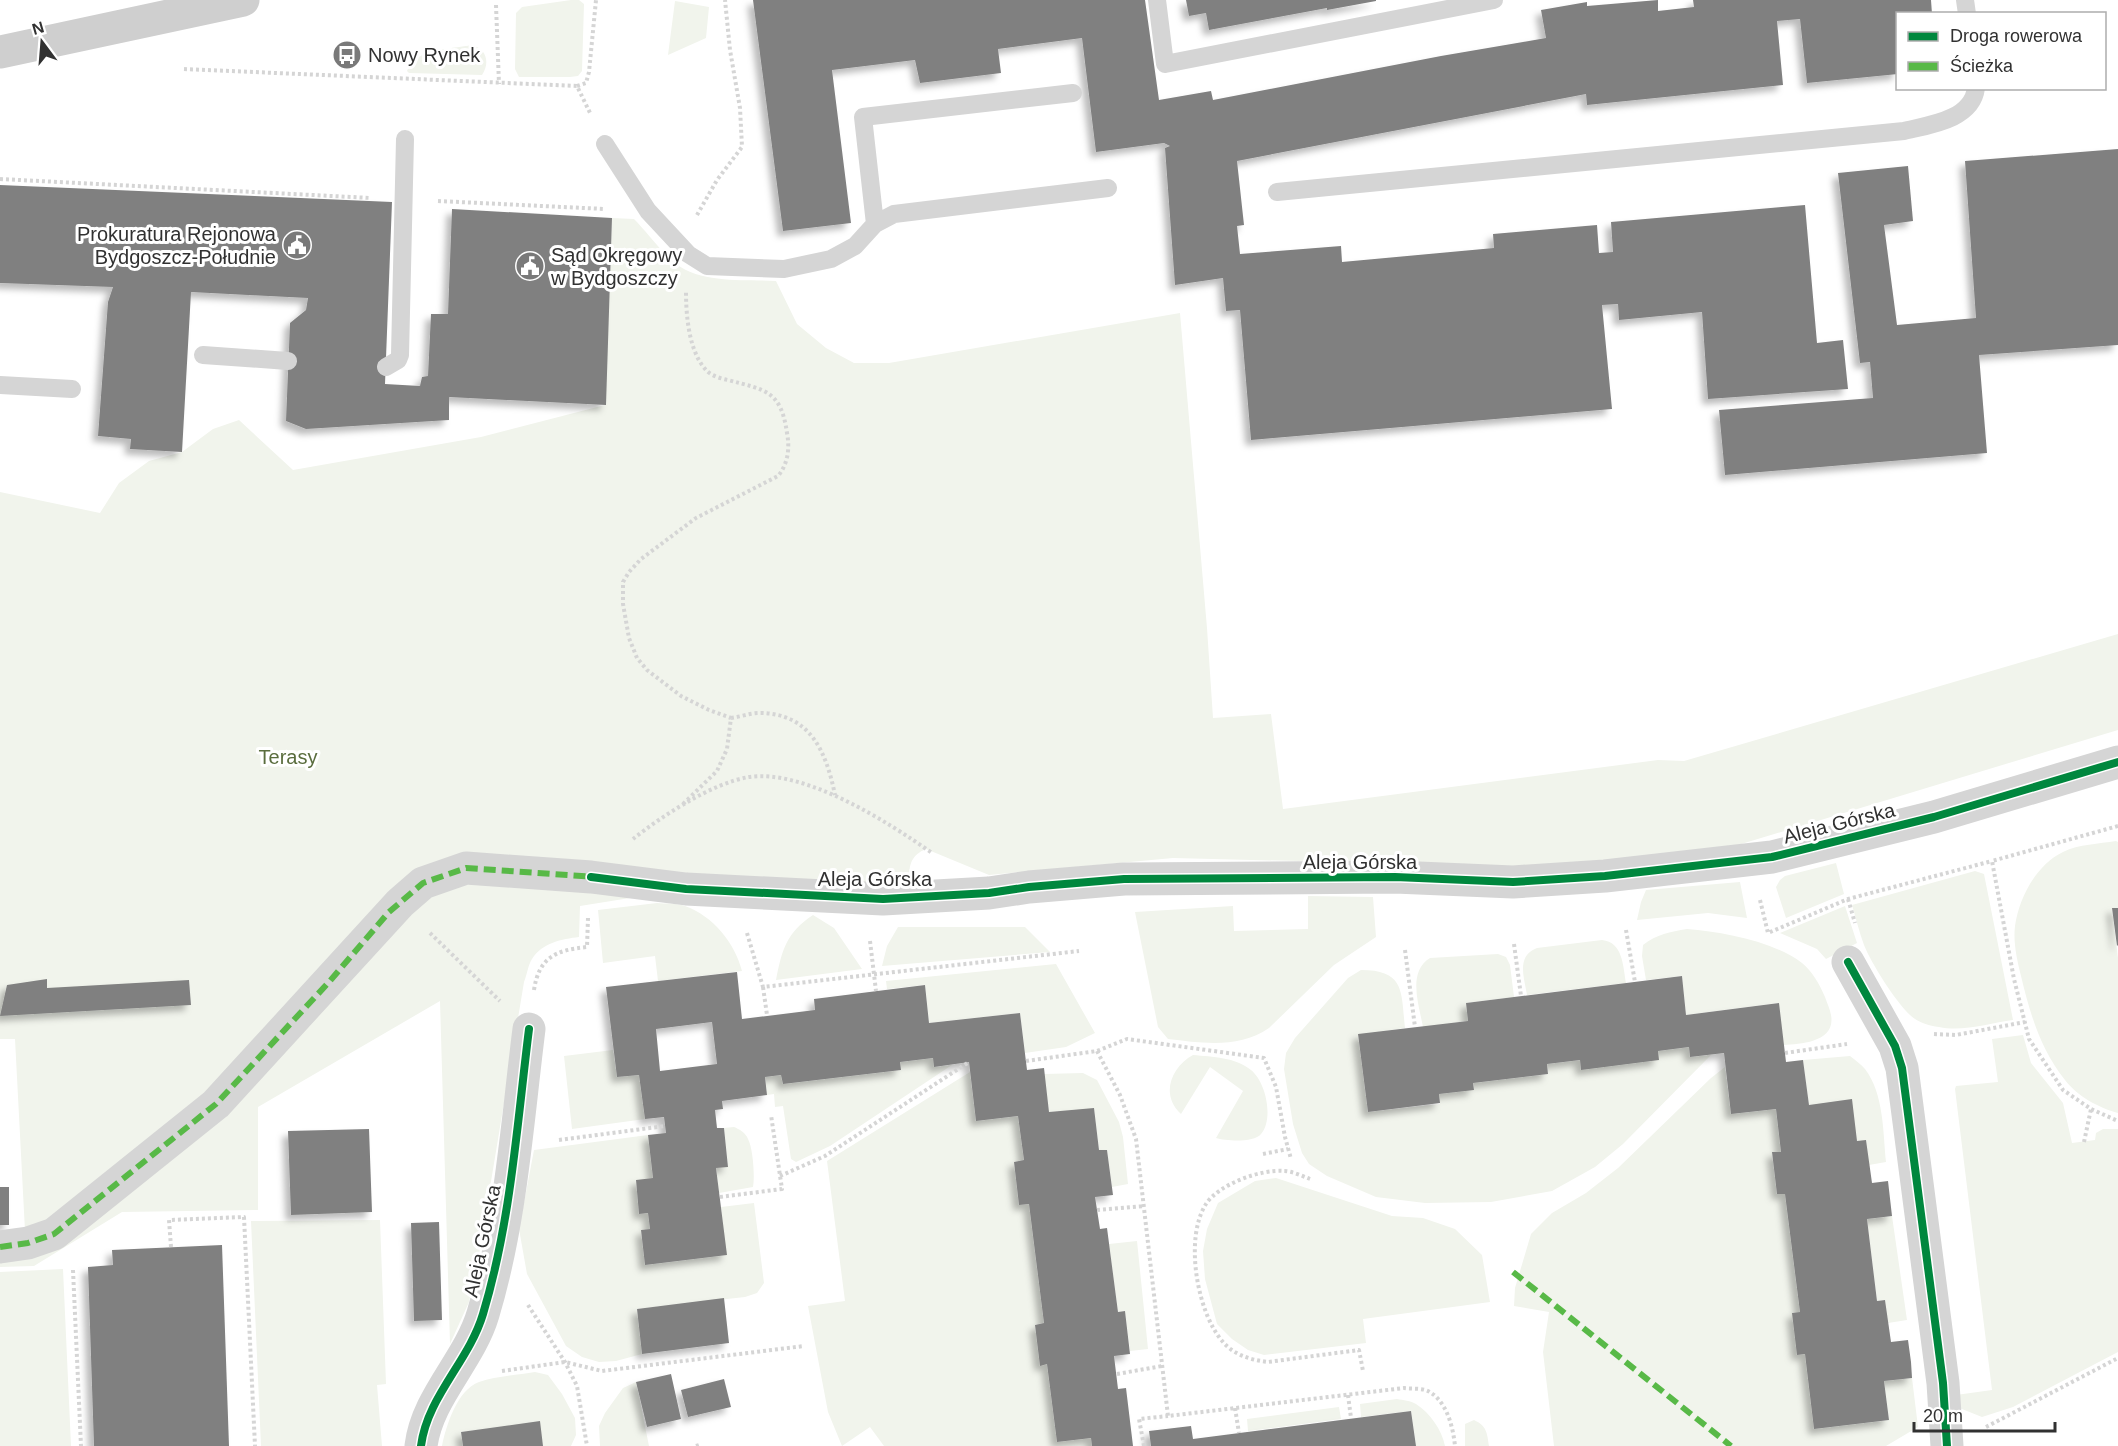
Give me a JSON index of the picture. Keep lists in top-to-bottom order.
{
  "streets": {
    "street": ["Aleja Górska"]
  },
  "parks": ["Terasy"],
  "places": {
    "bus stop": ["Nowy Rynek"],
    "public building": ["Prokuratura Rejonowa Bydgoszcz-Południe", "Sąd Okręgowy w Bydgoszczy"]
  },
  "legend": ["Droga rowerowa", "Ścieżka"],
  "scale_bar": "20 m",
  "north": "top"
}
